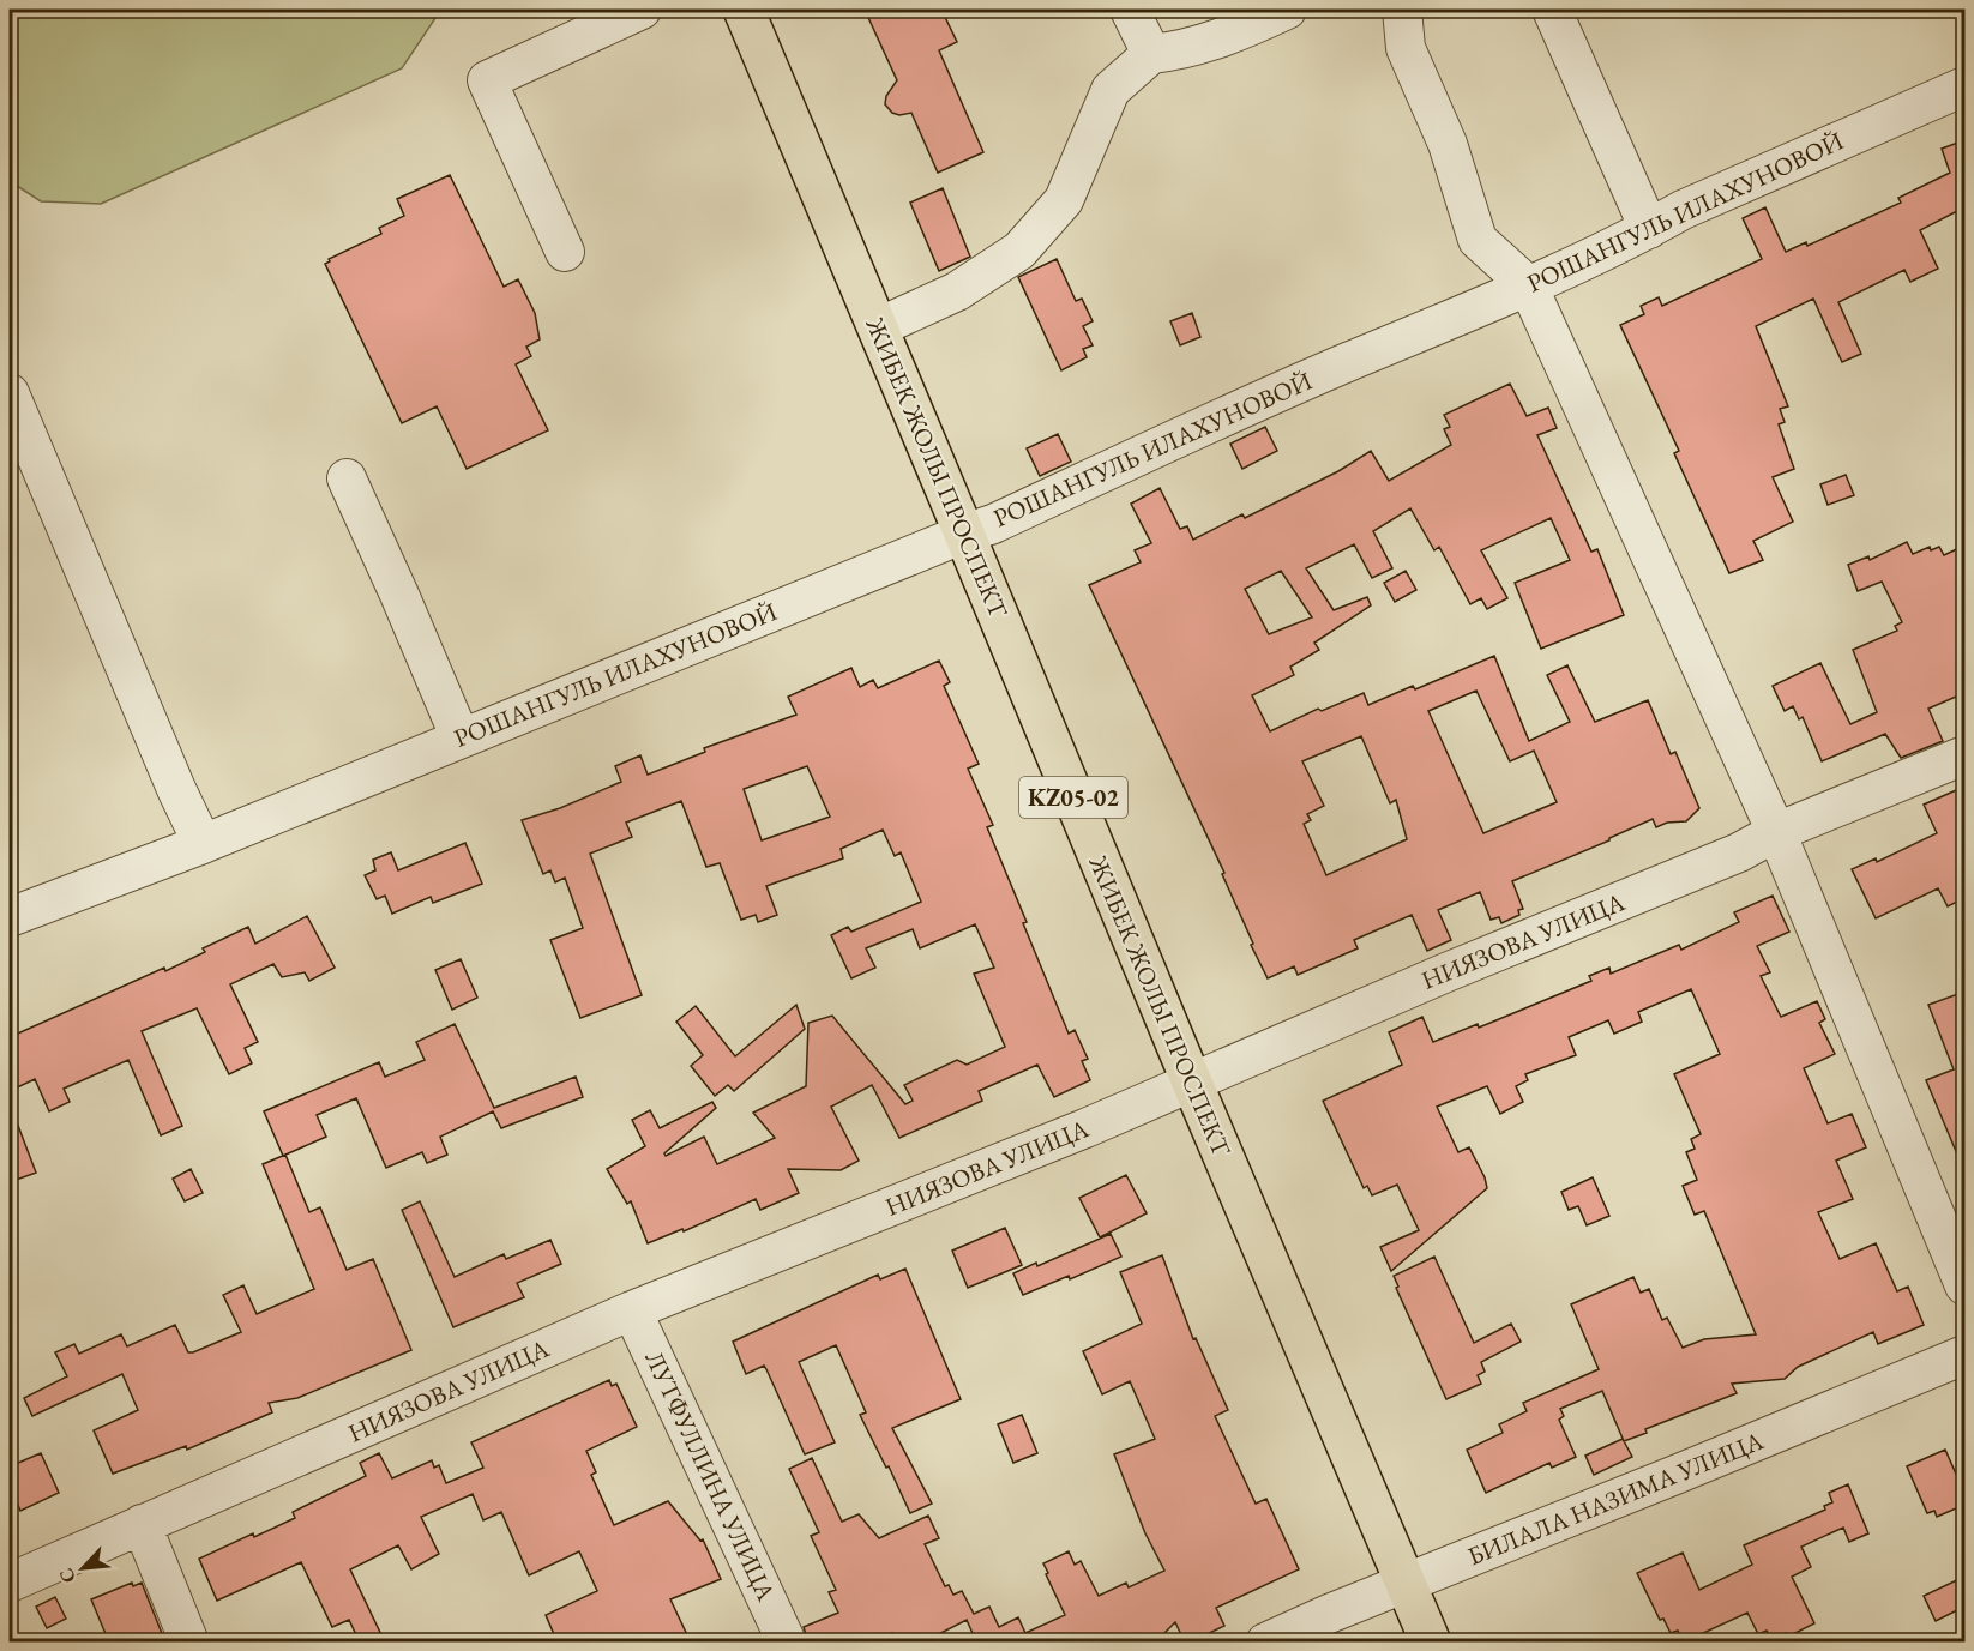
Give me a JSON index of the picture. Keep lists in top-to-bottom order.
{
  "streets": {
    "highway": ["ЖИБЕК ЖОЛЫ ПРОСПЕКТ", "KZ05-02"],
    "street": [
      "РОШАНГУЛЬ ИЛАХУНОВОЙ",
      "НИЯЗОВА УЛИЦА",
      "ЛУТФУЛЛИНА УЛИЦА",
      "БИЛАЛА НАЗИМА УЛИЦА"
    ]
  },
  "crossings": [
    ["РОШАНГУЛЬ ИЛАХУНОВОЙ", "ЖИБЕК ЖОЛЫ ПРОСПЕКТ"],
    ["ЖИБЕК ЖОЛЫ ПРОСПЕКТ", "НИЯЗОВА УЛИЦА"],
    ["ЖИБЕК ЖОЛЫ ПРОСПЕКТ", "БИЛАЛА НАЗИМА УЛИЦА"],
    ["НИЯЗОВА УЛИЦА", "ЛУТФУЛЛИНА УЛИЦА"]
  ],
  "north": "bottom left"
}
